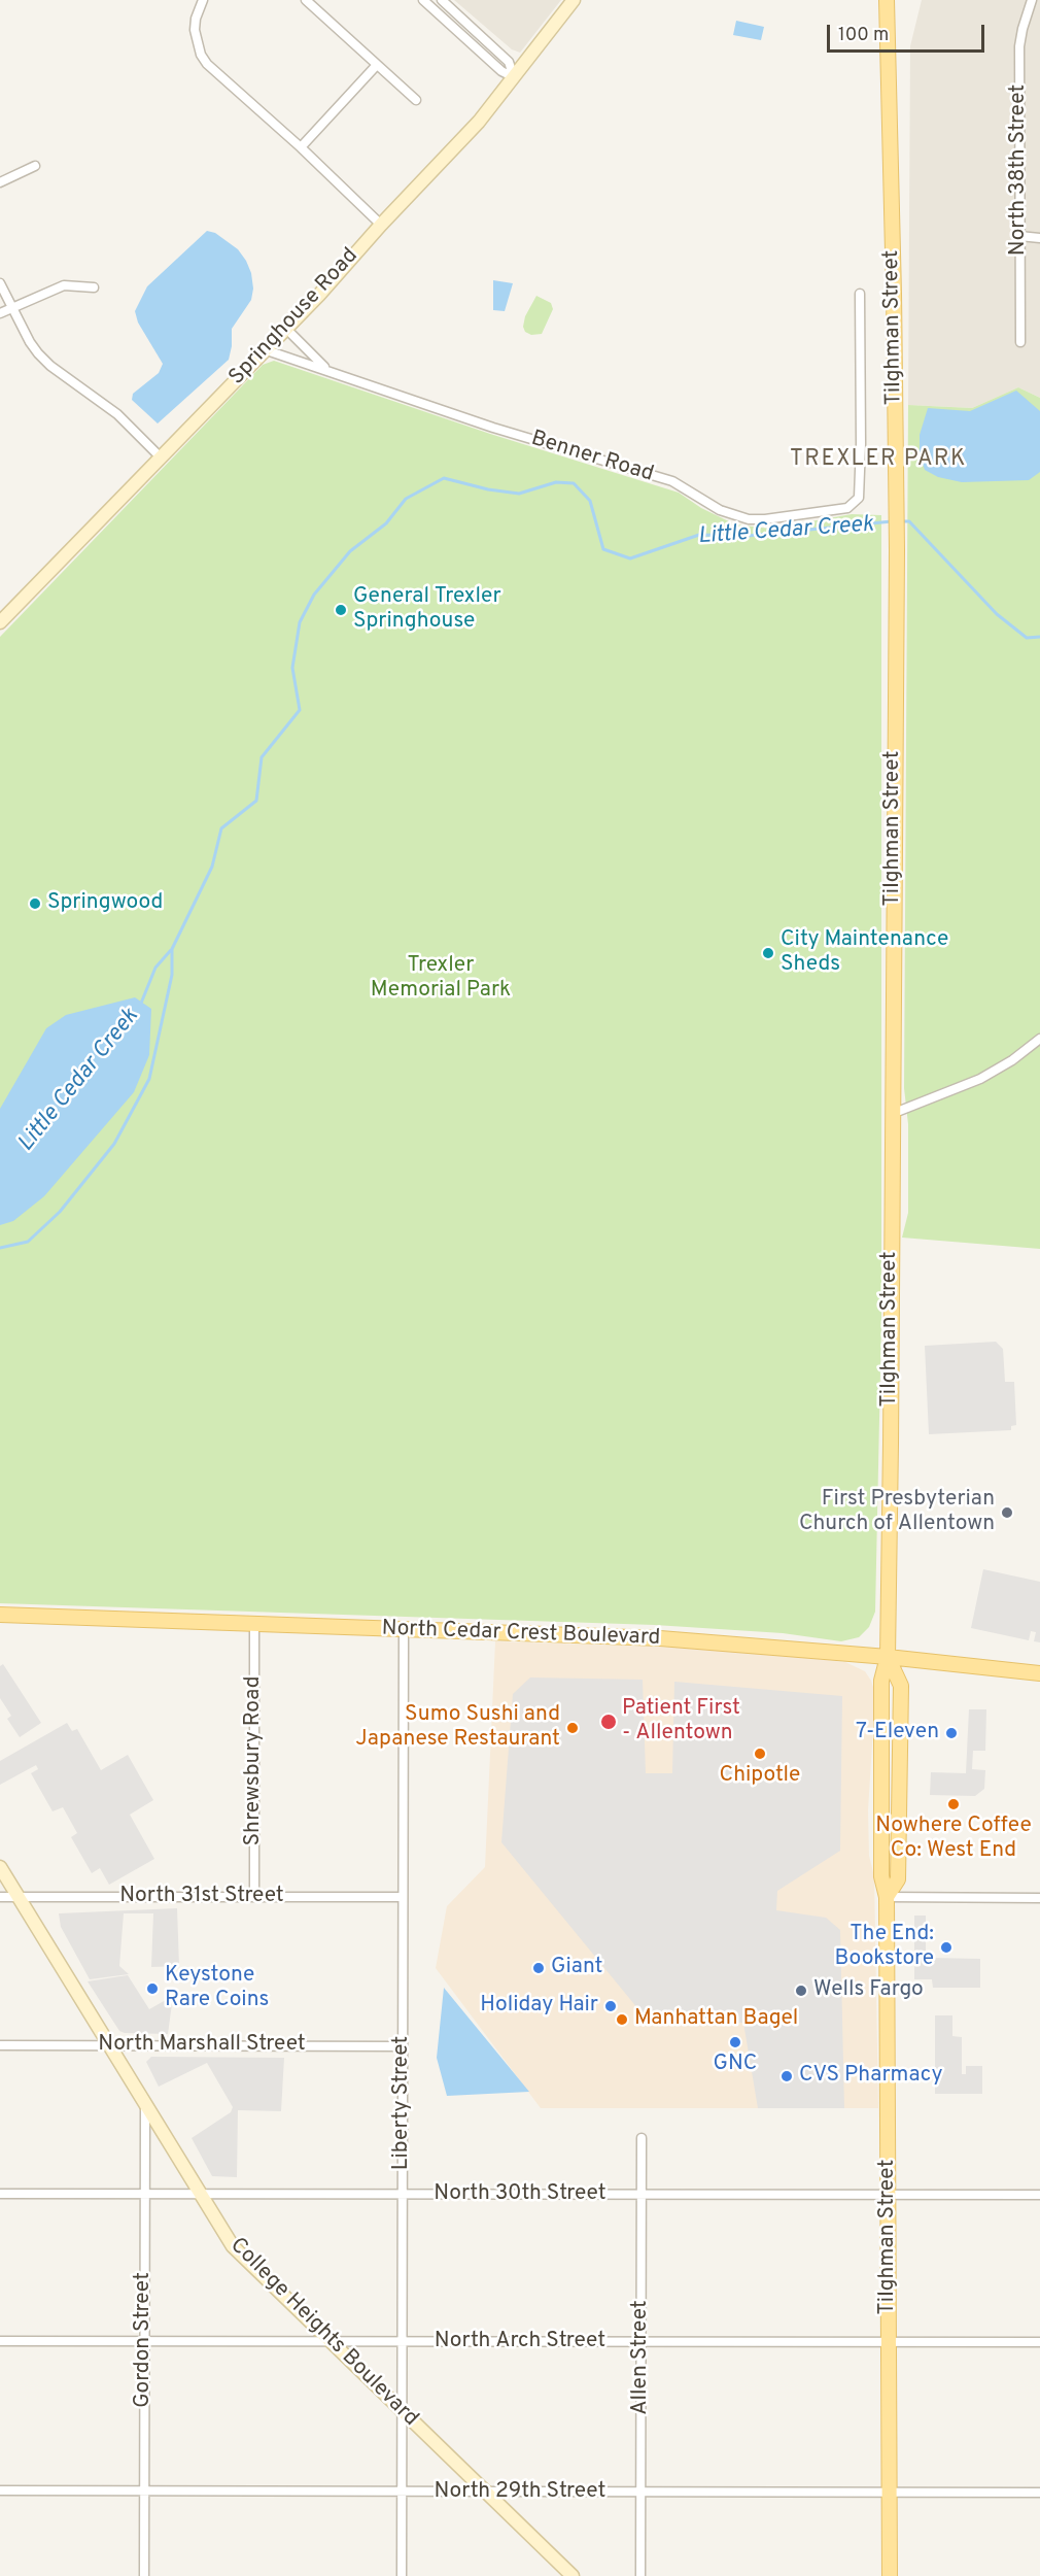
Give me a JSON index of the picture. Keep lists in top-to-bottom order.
{
  "streets": {
    "main road": ["Tilghman Street", "North Cedar Crest Boulevard"],
    "street": [
      "North 38th Street",
      "Springhouse Road",
      "Benner Road",
      "Shrewsbury Road",
      "North 31st Street",
      "North Marshall Street",
      "Liberty Street",
      "North 30th Street",
      "College Heights Boulevard",
      "Gordon Street",
      "North Arch Street",
      "Allen Street",
      "North 29th Street"
    ]
  },
  "crossings": [
    ["Springhouse Road", "Benner Road"],
    ["Tilghman Street", "North Cedar Crest Boulevard"],
    ["Tilghman Street", "North 30th Street"],
    ["Tilghman Street", "North Arch Street"],
    ["Tilghman Street", "North 29th Street"],
    ["North Cedar Crest Boulevard", "Shrewsbury Road"],
    ["North Cedar Crest Boulevard", "Liberty Street"],
    ["Shrewsbury Road", "North 31st Street"],
    ["North 31st Street", "Liberty Street"],
    ["North 31st Street", "College Heights Boulevard"],
    ["North Marshall Street", "Liberty Street"],
    ["North Marshall Street", "College Heights Boulevard"],
    ["Liberty Street", "North 30th Street"],
    ["Liberty Street", "College Heights Boulevard"],
    ["Liberty Street", "North Arch Street"],
    ["Liberty Street", "North 29th Street"],
    ["North 30th Street", "College Heights Boulevard"],
    ["North 30th Street", "Gordon Street"],
    ["North 30th Street", "Allen Street"],
    ["College Heights Boulevard", "Gordon Street"],
    ["College Heights Boulevard", "North Arch Street"],
    ["College Heights Boulevard", "North 29th Street"],
    ["Gordon Street", "North Arch Street"],
    ["Gordon Street", "North 29th Street"],
    ["North Arch Street", "Allen Street"],
    ["Allen Street", "North 29th Street"]
  ],
  "districts": ["TREXLER PARK"],
  "water": ["Little Cedar Creek"],
  "parks": ["Trexler Memorial Park"],
  "places": [
    "General Trexler Springhouse",
    "Springwood",
    "City Maintenance Sheds",
    "First Presbyterian Church of Allentown",
    "Patient First - Allentown",
    "Sumo Sushi and Japanese Restaurant",
    "7-Eleven",
    "Chipotle",
    "Nowhere Coffee Co: West End",
    "The End: Bookstore",
    "Giant",
    "Keystone Rare Coins",
    "Wells Fargo",
    "Holiday Hair",
    "Manhattan Bagel",
    "GNC",
    "CVS Pharmacy"
  ],
  "scale_bar": "100 m"
}
